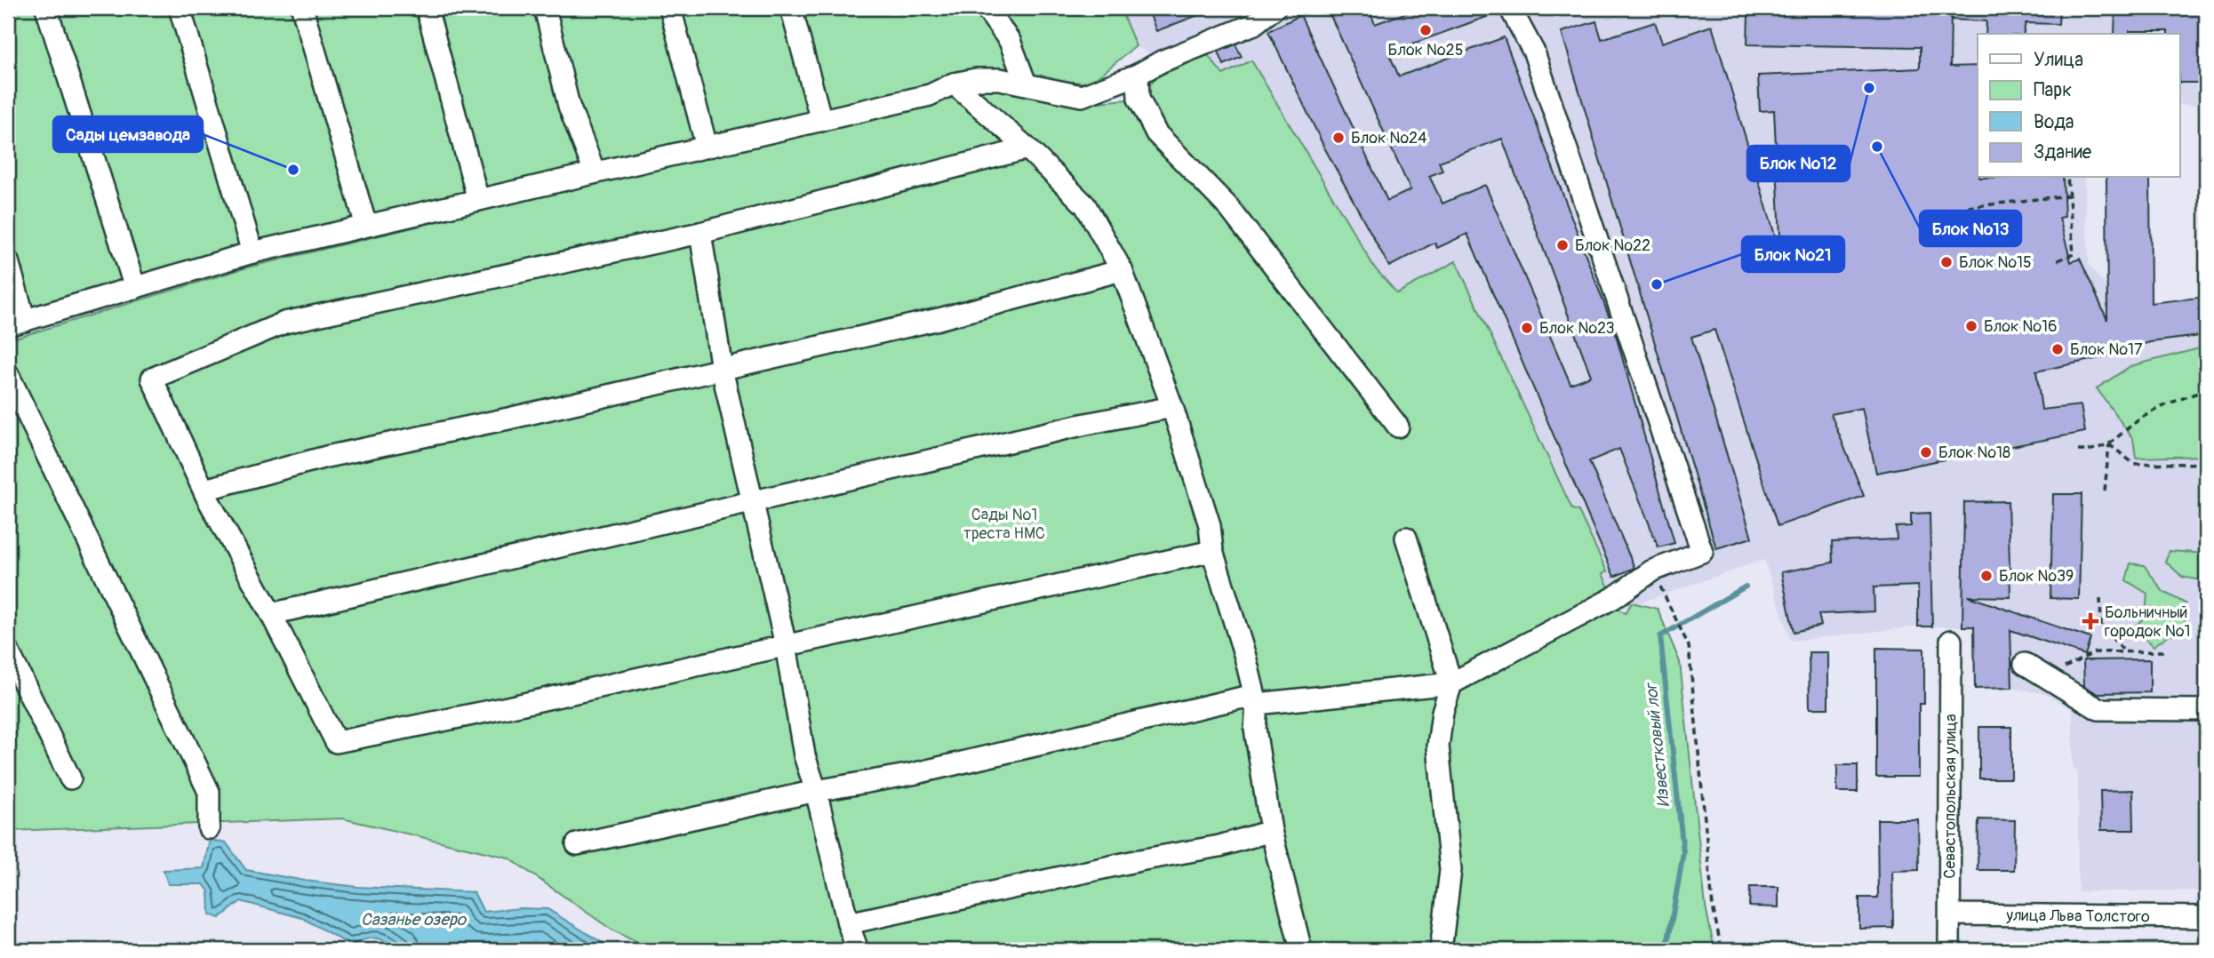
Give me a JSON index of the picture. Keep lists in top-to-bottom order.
{
  "streets": {
    "street": ["Севастопольская улица", "улица Льва Толстого"]
  },
  "crossings": [
    ["Севастопольская улица", "улица Льва Толстого"]
  ],
  "water": ["Известковый лог", "Сазанье озеро"],
  "parks": ["Сады №1 треста НМС"],
  "places": {
    "other": [
      "Блок №25",
      "Блок №12",
      "Блок №24",
      "Блок №13",
      "Сады цемзавода",
      "Блок №22",
      "Блок №15",
      "Блок №21",
      "Блок №16",
      "Блок №23",
      "Блок №17",
      "Блок №18",
      "Блок №39"
    ],
    "health": ["Больничный городок №1"]
  },
  "legend": [
    "Улица",
    "Парк",
    "Вода",
    "Здание"
  ]
}
